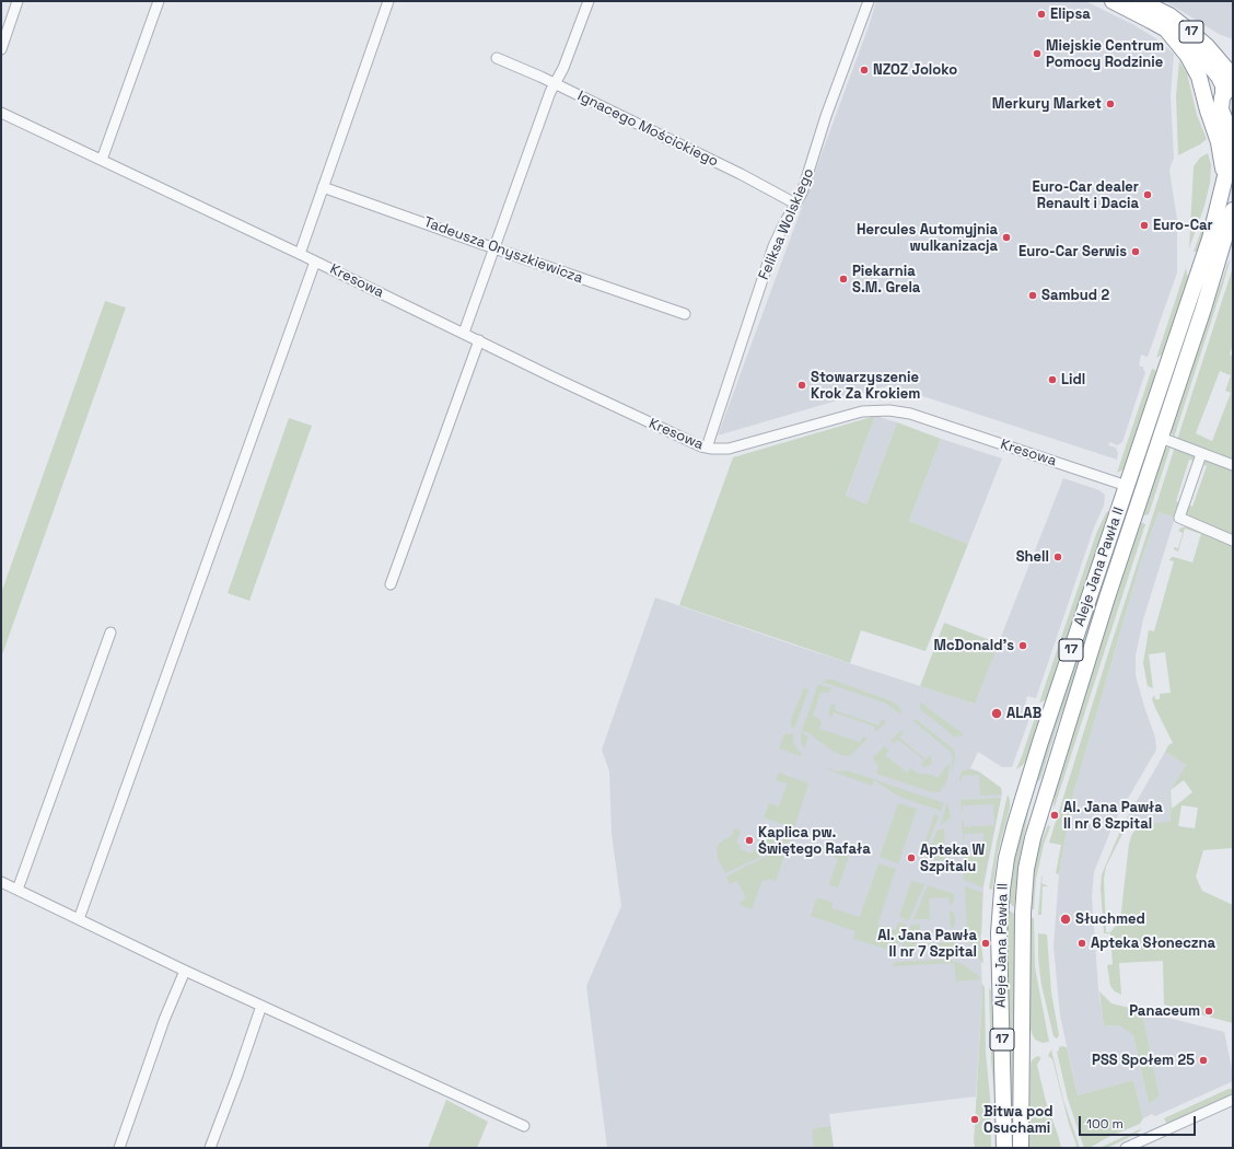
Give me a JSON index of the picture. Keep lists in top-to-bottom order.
{
  "streets": {
    "highway": ["17", "Aleje Jana Pawła II"],
    "street": [
      "Ignacego Mościckiego",
      "Feliksa Wolskiego",
      "Tadeusza Onyszkiewicza",
      "Kresowa"
    ]
  },
  "crossings": [
    ["17", "Aleje Jana Pawła II"],
    ["Ignacego Mościckiego", "Feliksa Wolskiego"],
    ["Feliksa Wolskiego", "Kresowa"],
    ["Kresowa", "Aleje Jana Pawła II"]
  ],
  "places": [
    "Elipsa",
    "Miejskie Centrum Pomocy Rodzinie",
    "NZOZ Joloko",
    "Merkury Market",
    "Euro-Car dealer Renault i Dacia",
    "Euro-Car",
    "Hercules Automyjnia wulkanizacja",
    "Euro-Car Serwis",
    "Piekarnia S.M. Grela",
    "Sambud 2",
    "Lidl",
    "Stowarzyszenie Krok Za Krokiem",
    "Shell",
    "McDonald's",
    "ALAB",
    "Al. Jana Pawła II nr 6 Szpital",
    "Kaplica pw. Świętego Rafała",
    "Apteka W Szpitalu",
    "Słuchmed",
    "Al. Jana Pawła II nr 7 Szpital",
    "Apteka Słoneczna",
    "Panaceum",
    "PSS Społem 25",
    "Bitwa pod Osuchami"
  ],
  "scale_bar": "100 m"
}
